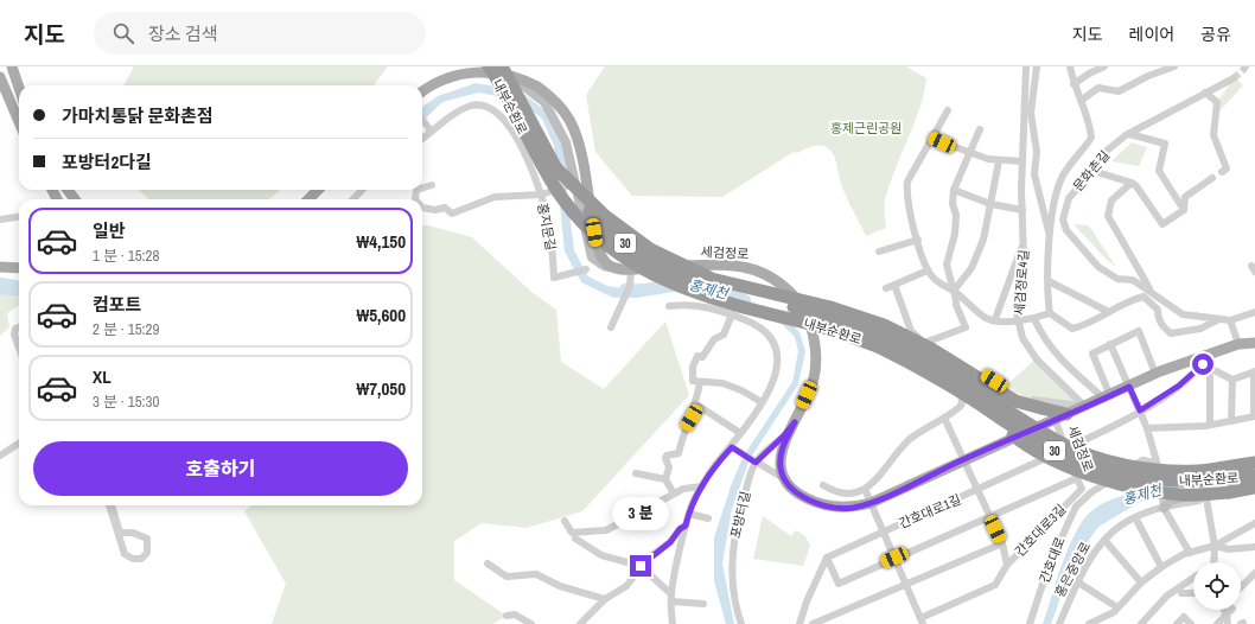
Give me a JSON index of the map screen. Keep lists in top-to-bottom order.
{
  "streets": {
    "highway": ["내부순환로", "30"],
    "main road": ["세검정로", "홍은중앙로"],
    "street": [
      "문화촌길",
      "홍지문길",
      "세검정로4길",
      "간호대로1길",
      "포방터길",
      "간호대로3길",
      "간호대로"
    ]
  },
  "crossings": [
    ["세검정로", "세검정로4길"],
    ["세검정로", "간호대로1길"],
    ["세검정로", "포방터길"],
    ["세검정로", "간호대로3길"]
  ],
  "water": ["홍제천"],
  "parks": ["홍제근린공원"],
  "page": {
    "header": "지도",
    "search": "장소 검색",
    "nav": ["지도", "레이어", "공유"],
    "banner": ["가마치통닭 문화촌점", "포방터2다길"],
    "list": [
      {
        "name": "일반",
        "note": "1 분 · 15:28",
        "value": "₩4,150"
      },
      {
        "name": "컴포트",
        "note": "2 분 · 15:29",
        "value": "₩5,600"
      },
      {
        "name": "XL",
        "note": "3 분 · 15:30",
        "value": "₩7,050"
      }
    ],
    "buttons": "호출하기",
    "bubble": "3 분"
  }
}
